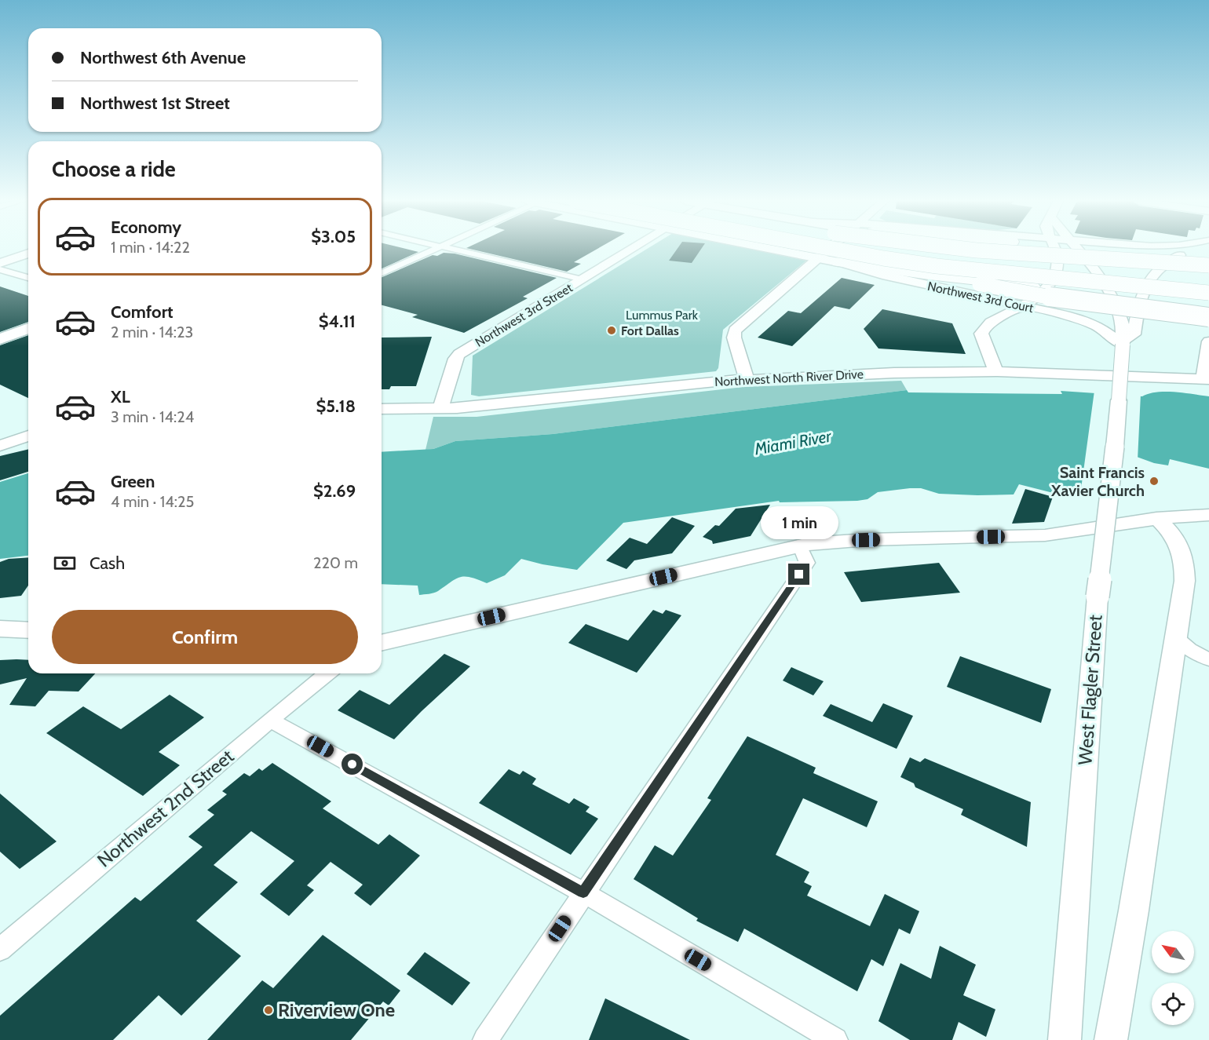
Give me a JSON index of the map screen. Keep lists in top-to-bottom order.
{
  "streets": {
    "main road": [
      "Northwest 3rd Court",
      "Northwest 3rd Street",
      "Northwest North River Drive",
      "West Flagler Street"
    ],
    "street": ["Northwest 2nd Street"]
  },
  "crossings": [
    ["Northwest 3rd Court", "West Flagler Street"],
    ["Northwest 3rd Street", "Northwest North River Drive"]
  ],
  "water": ["Miami River"],
  "parks": ["Lummus Park"],
  "places": ["Fort Dallas", "Saint Francis Xavier Church", "Riverview One"],
  "north": "top left",
  "page": {
    "banner": ["Northwest 6th Avenue", "Northwest 1st Street"],
    "heading": "Choose a ride",
    "list": [
      {
        "name": "Economy",
        "note": "1 min · 14:22",
        "value": "$3.05"
      },
      {
        "name": "Comfort",
        "note": "2 min · 14:23",
        "value": "$4.11"
      },
      {
        "name": "XL",
        "note": "3 min · 14:24",
        "value": "$5.18"
      },
      {
        "name": "Green",
        "note": "4 min · 14:25",
        "value": "$2.69"
      }
    ],
    "bubble": "1 min",
    "pay": ["Cash", "220 m"],
    "buttons": "Confirm"
  }
}
